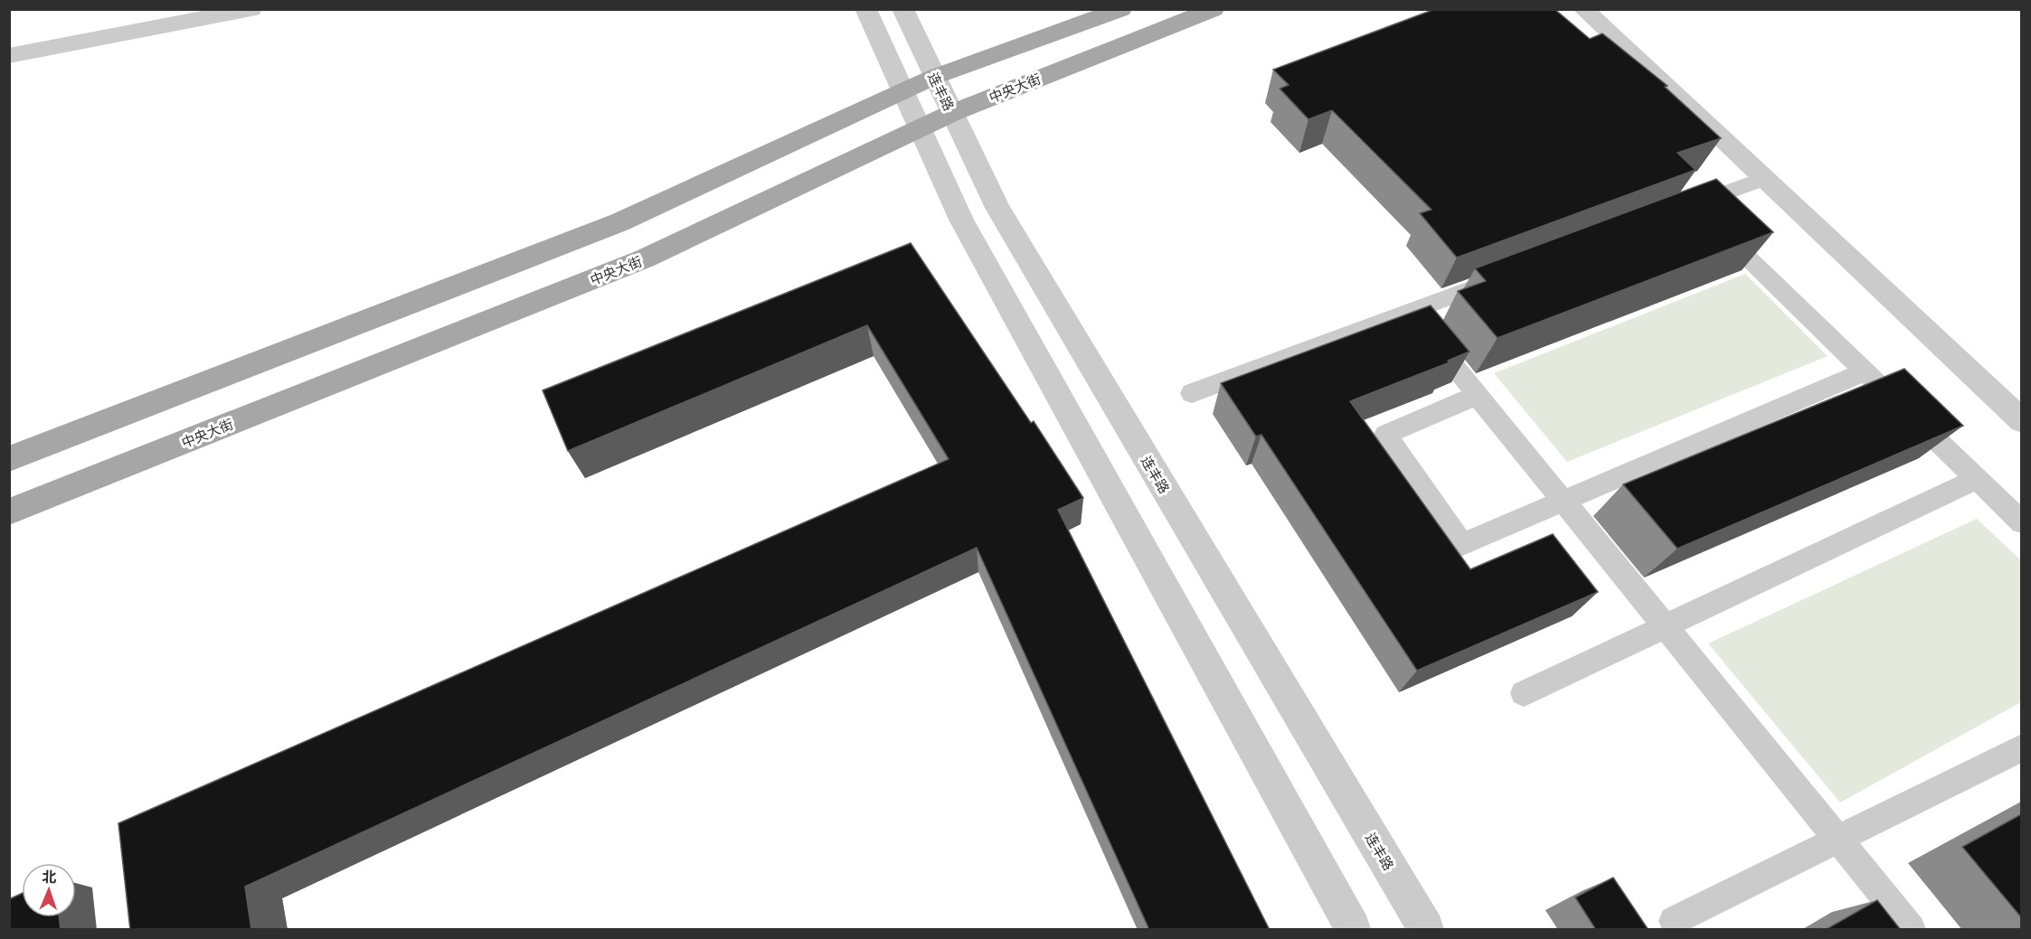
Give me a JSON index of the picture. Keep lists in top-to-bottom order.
{
  "streets": {
    "main road": ["中央大街"],
    "street": ["连丰路"]
  },
  "crossings": [
    ["中央大街", "连丰路"]
  ],
  "north": "top"
}
